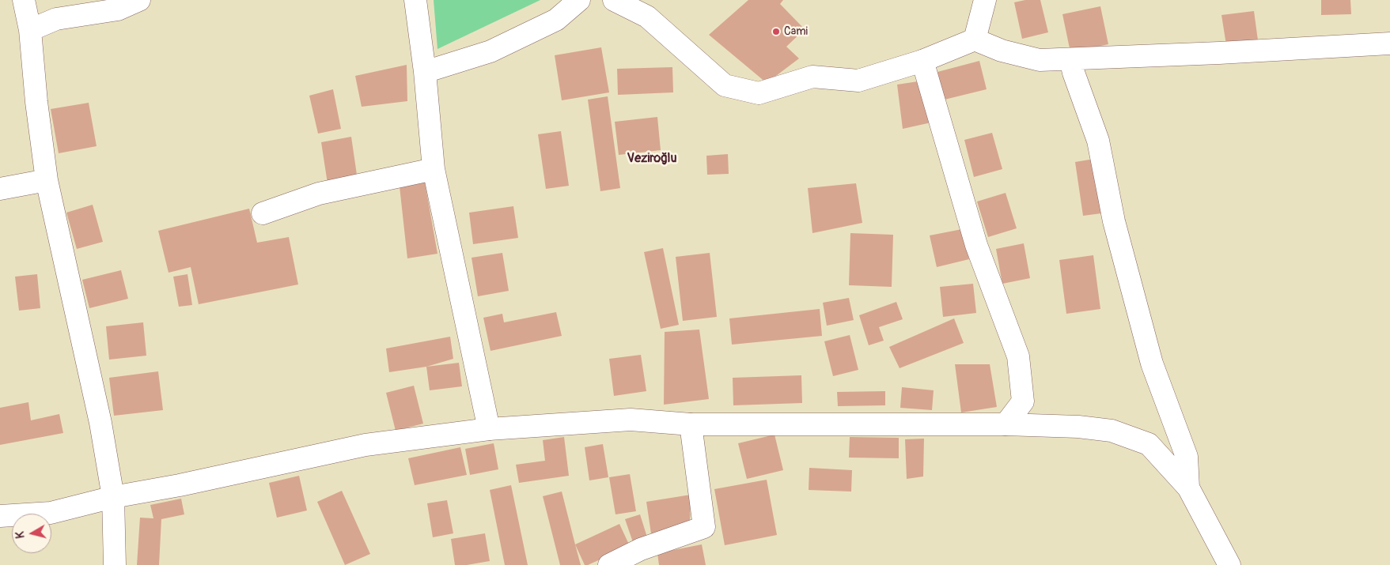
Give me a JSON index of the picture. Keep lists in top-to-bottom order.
{
  "districts": ["Veziroğlu"],
  "places": ["Cami"],
  "north": "left"
}
